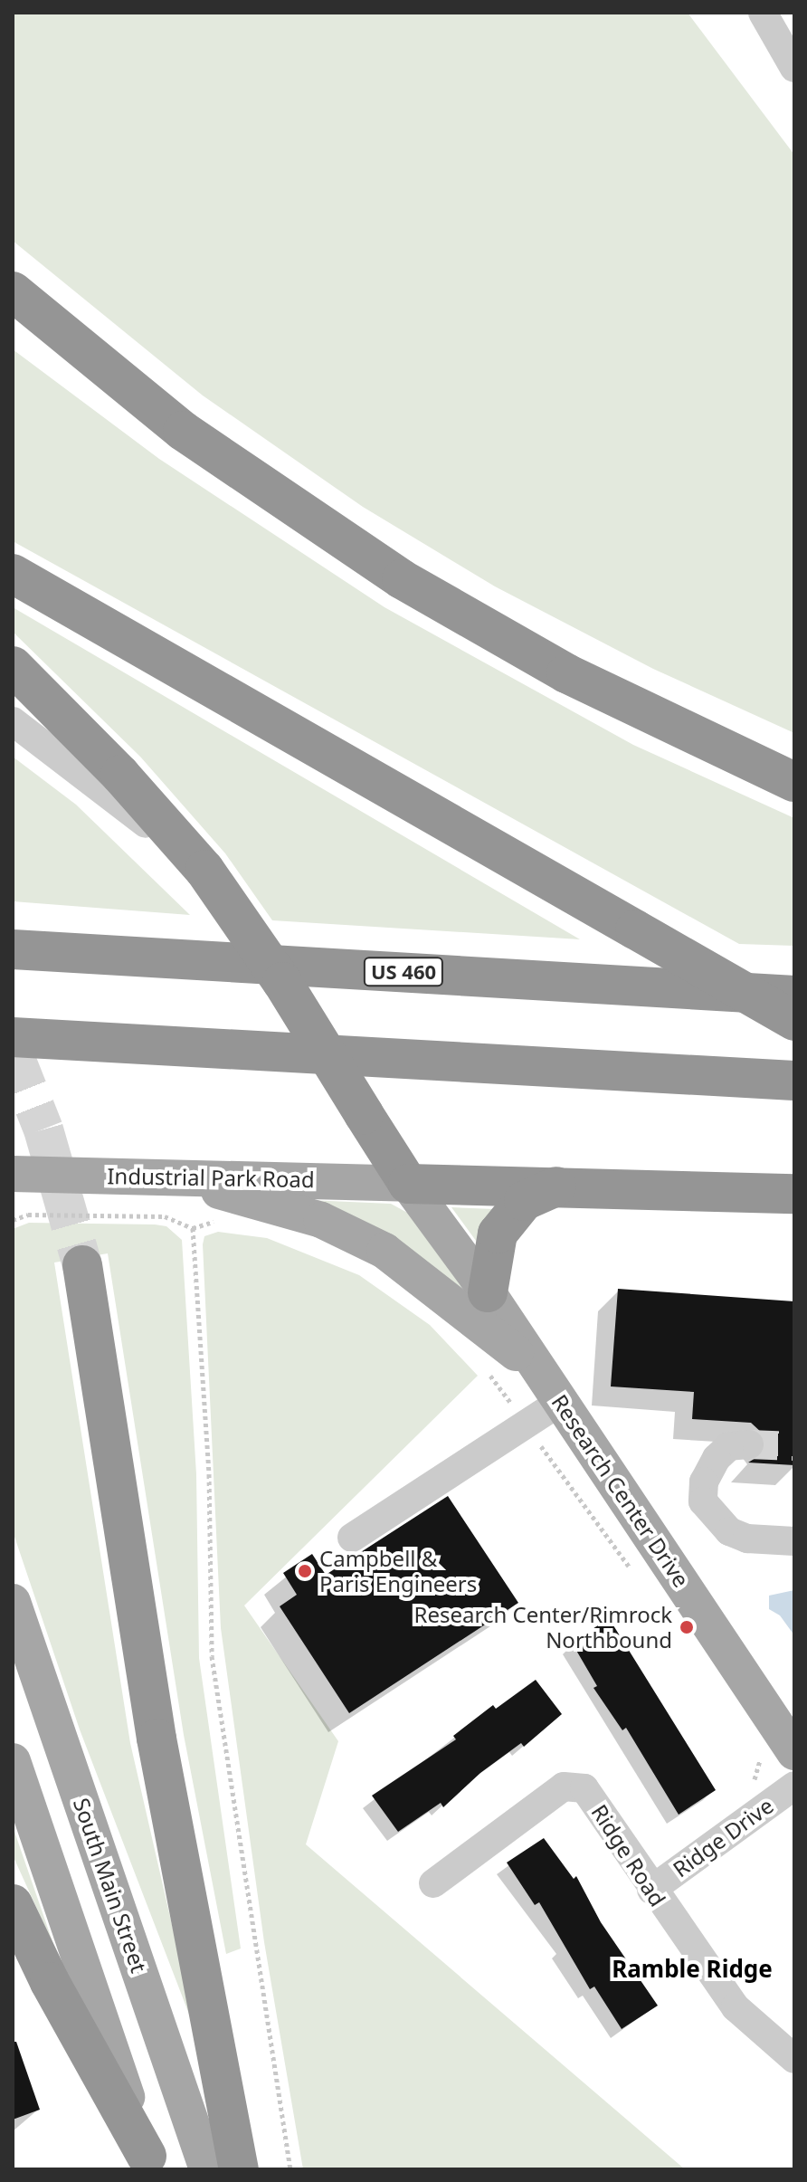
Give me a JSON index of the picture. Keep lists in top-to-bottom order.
{
  "streets": {
    "highway": ["US 460"],
    "main road": ["Industrial Park Road", "Research Center Drive", "South Main Street"],
    "street": ["Ridge Drive", "Ridge Road"]
  },
  "crossings": [
    ["Industrial Park Road", "Research Center Drive"],
    ["Ridge Drive", "Ridge Road"]
  ],
  "districts": ["Ramble Ridge"],
  "places": ["Campbell & Paris Engineers", "Research Center/Rimrock Northbound"]
}
